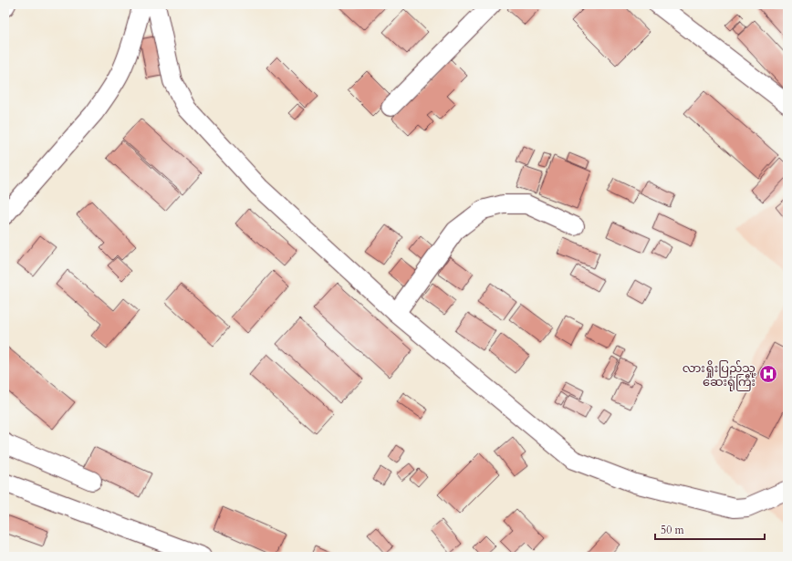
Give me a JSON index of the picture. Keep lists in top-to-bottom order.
{
  "places": {
    "hospital": ["လားရှိုးပြည်သူ့ ဆေးရုံကြီး"]
  },
  "scale_bar": "50 m"
}
